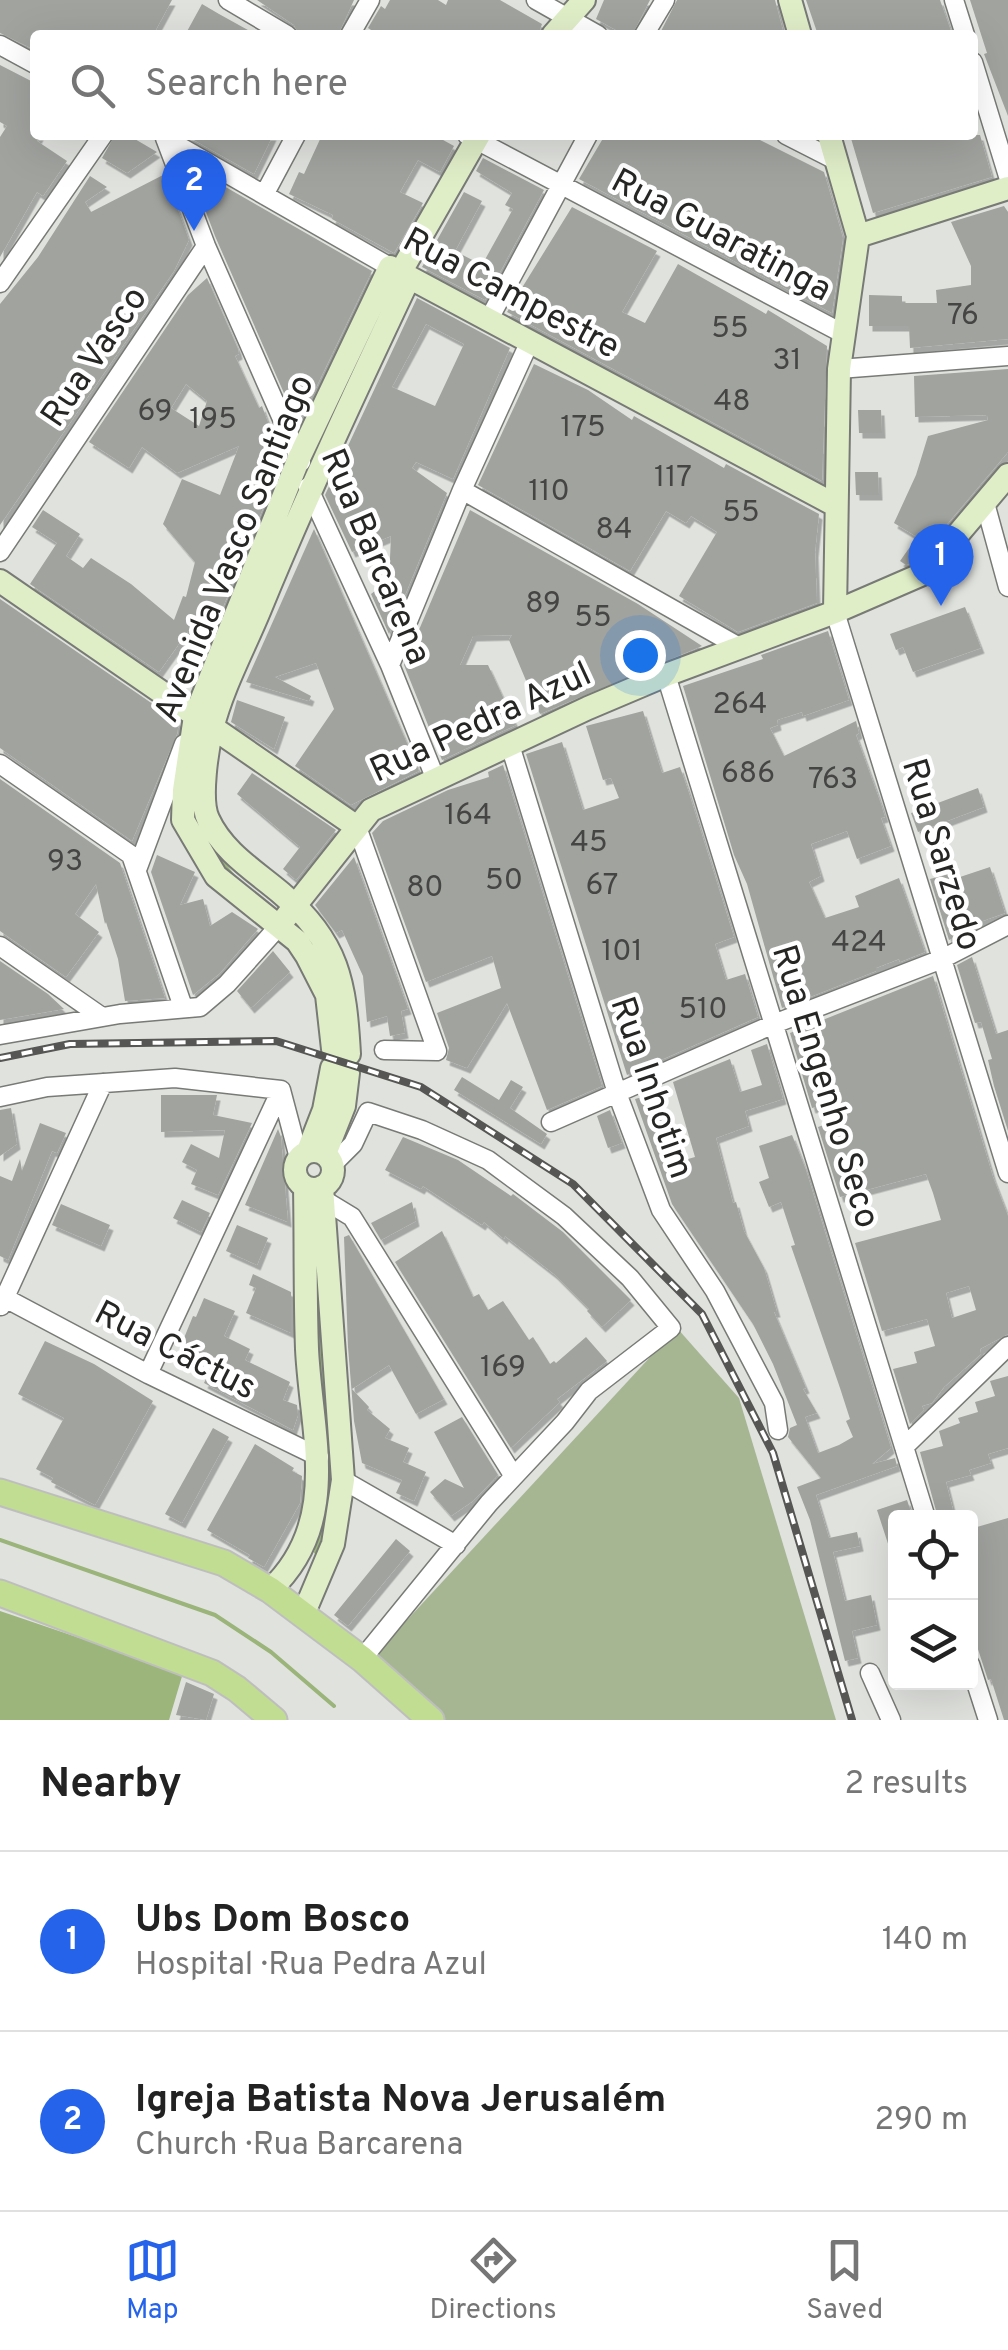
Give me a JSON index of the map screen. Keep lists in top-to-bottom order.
{
  "streets": {
    "street": [
      "Rua Guaratinga",
      "Rua Campestre",
      "Rua Vasco",
      "Avenida Vasco Santiago",
      "Rua Barcarena",
      "Rua Pedra Azul",
      "Rua Sarzedo",
      "Rua Engenho Seco",
      "Rua Inhotim",
      "Rua Cáctus"
    ]
  },
  "crossings": [
    ["Rua Campestre", "Avenida Vasco Santiago"],
    ["Rua Vasco", "Rua Barcarena"],
    ["Avenida Vasco Santiago", "Rua Barcarena"],
    ["Avenida Vasco Santiago", "Rua Pedra Azul"],
    ["Avenida Vasco Santiago", "Rua Cáctus"],
    ["Rua Barcarena", "Rua Pedra Azul"],
    ["Rua Pedra Azul", "Rua Sarzedo"],
    ["Rua Pedra Azul", "Rua Engenho Seco"],
    ["Rua Pedra Azul", "Rua Inhotim"]
  ],
  "house_numbers": [
    "76",
    "55",
    "31",
    "48",
    "69",
    "195",
    "175",
    "117",
    "110",
    "55",
    "84",
    "89",
    "55",
    "264",
    "686",
    "763",
    "164",
    "45",
    "93",
    "50",
    "67",
    "80",
    "424",
    "101",
    "510",
    "169"
  ],
  "page": {
    "search": "Search here",
    "pins": ["2", "1"],
    "heading": ["Nearby", "2 results"],
    "list": [
      {
        "mark": "1",
        "name": "Ubs Dom Bosco",
        "note": "Hospital · Rua Pedra Azul",
        "value": "140 m"
      },
      {
        "mark": "2",
        "name": "Igreja Batista Nova Jerusalém",
        "note": "Church · Rua Barcarena",
        "value": "290 m"
      }
    ],
    "nav": ["Map", "Directions", "Saved"]
  }
}
